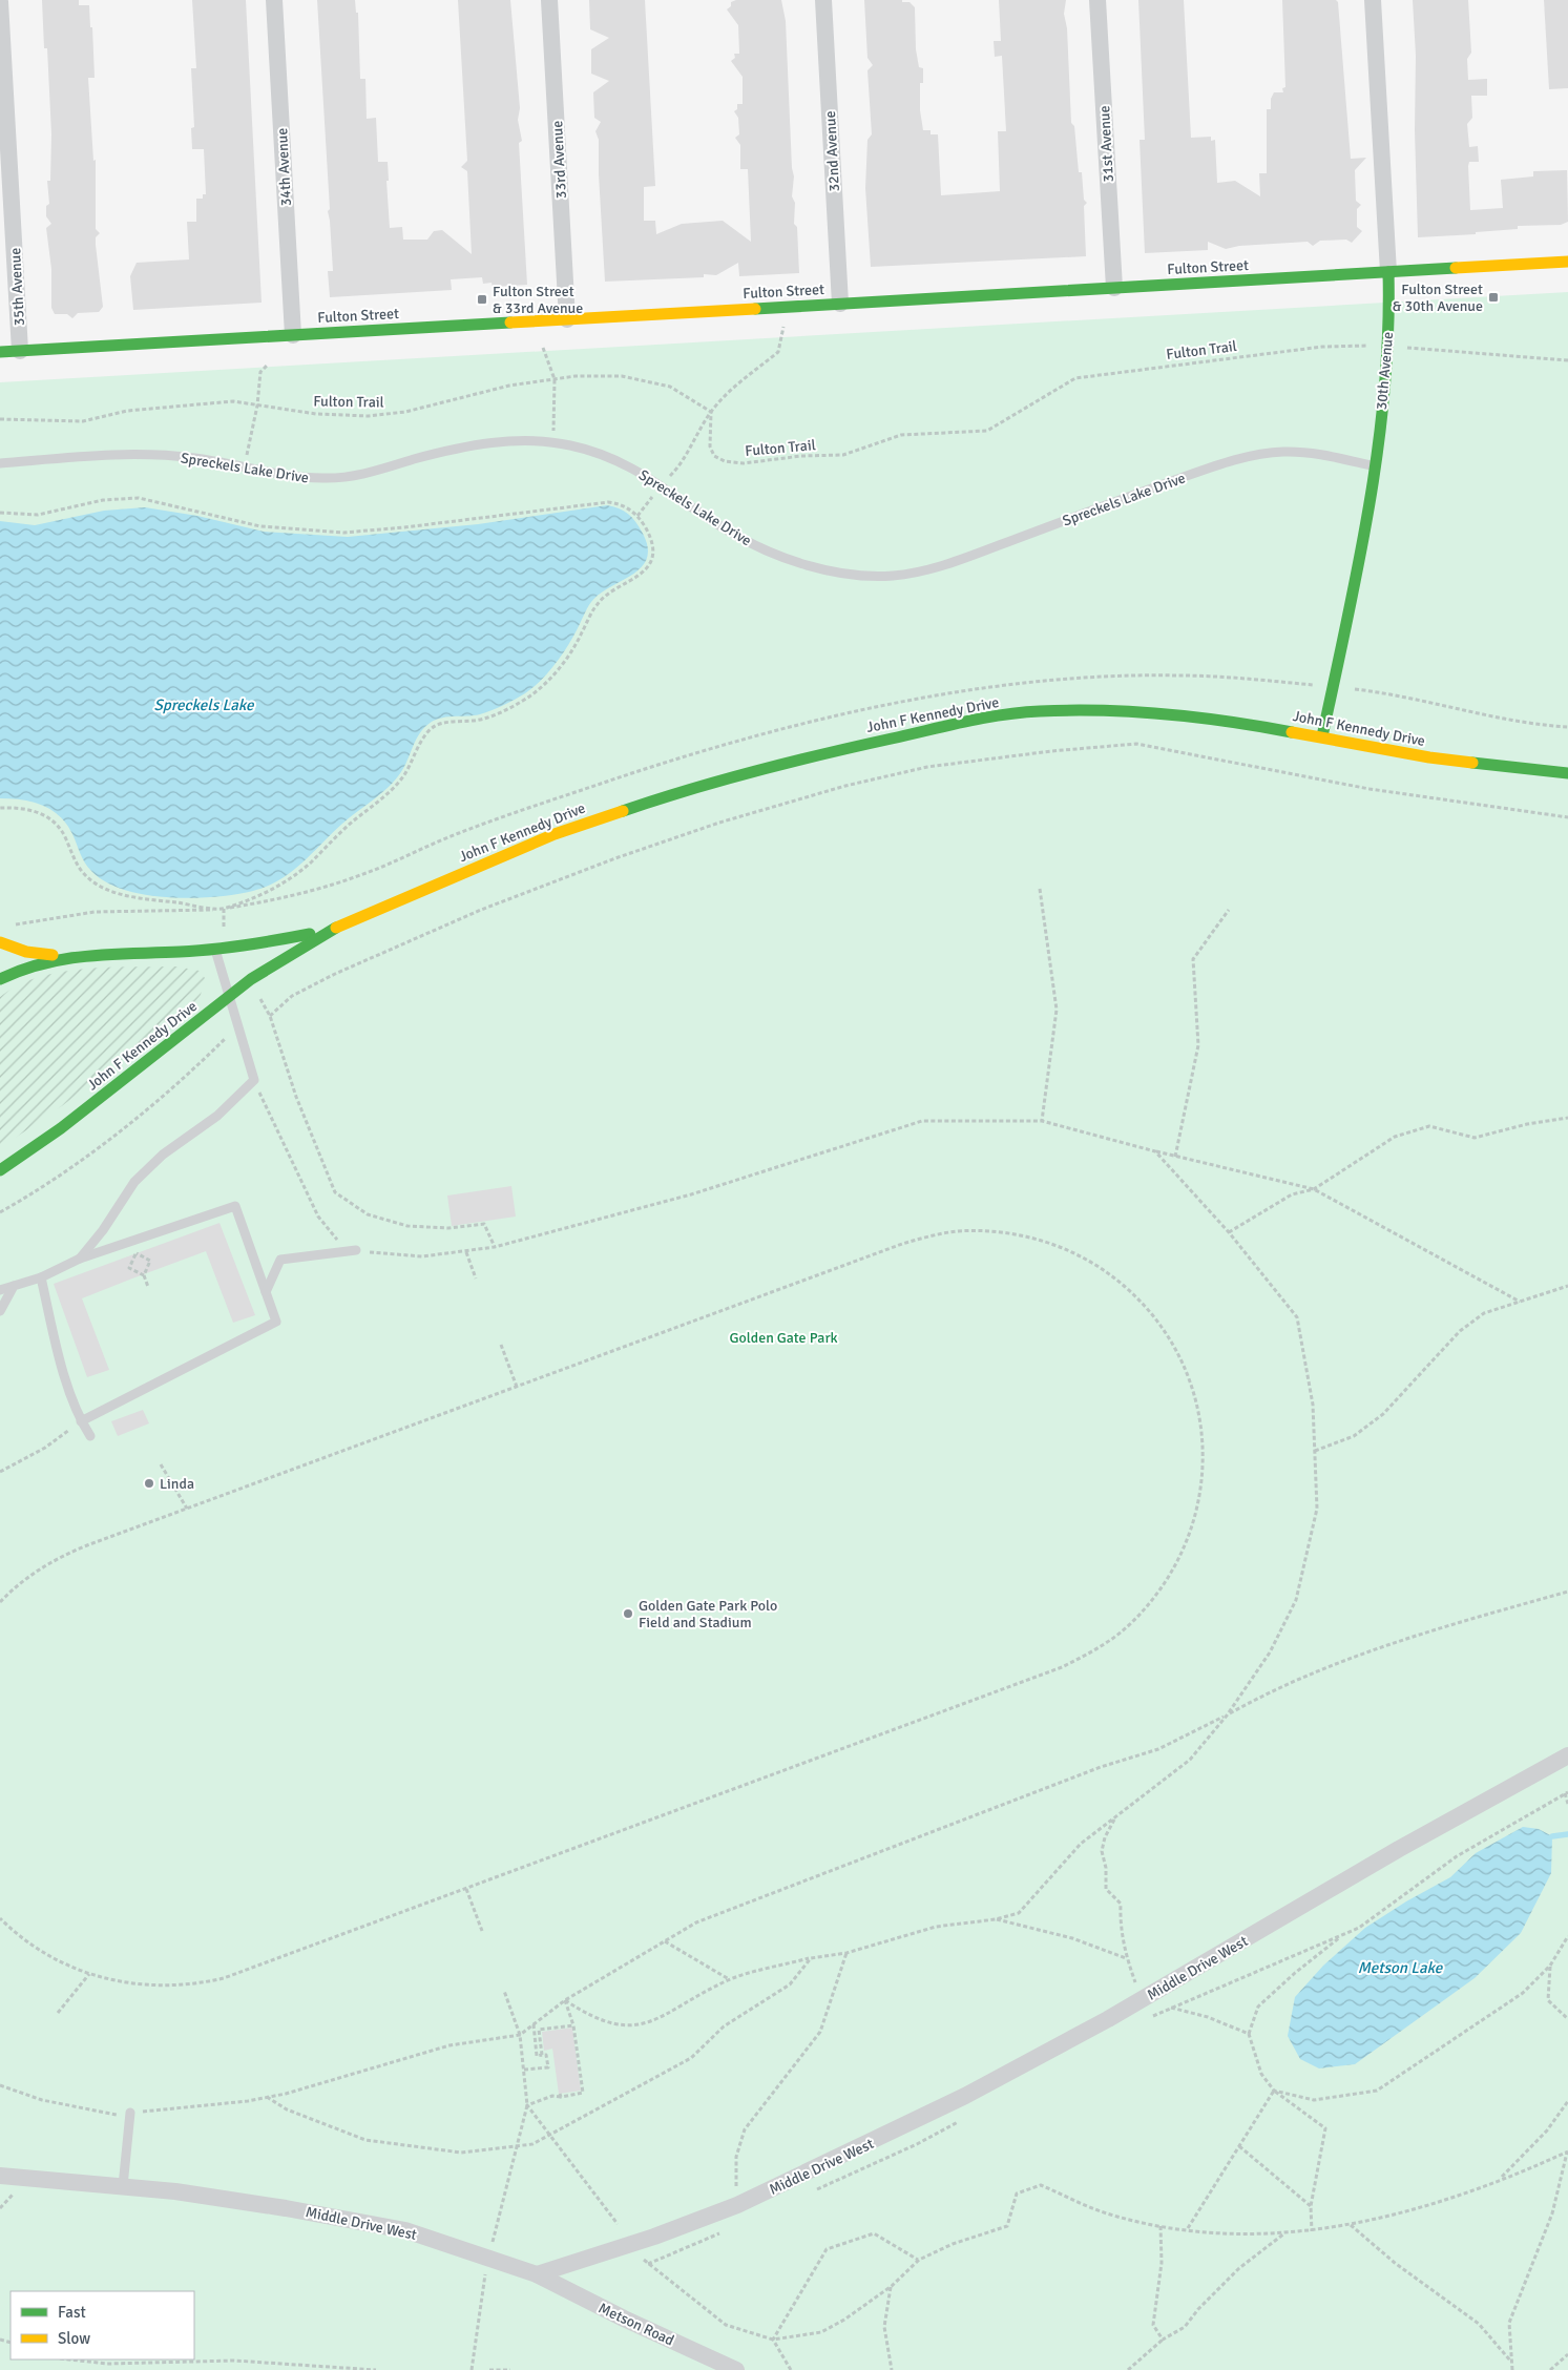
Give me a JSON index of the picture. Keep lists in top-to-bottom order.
{
  "streets": {
    "street": [
      "31st Avenue",
      "32nd Avenue",
      "33rd Avenue",
      "34th Avenue",
      "Fulton Street",
      "35th Avenue",
      "30th Avenue",
      "John F Kennedy Drive",
      "Middle Drive West",
      "Metson Road"
    ],
    "lane": ["Spreckels Lake Drive"],
    "path": ["Fulton Trail"]
  },
  "crossings": [
    ["31st Avenue", "Fulton Street"],
    ["32nd Avenue", "Fulton Street"],
    ["33rd Avenue", "Fulton Street"],
    ["34th Avenue", "Fulton Street"],
    ["Fulton Street", "35th Avenue"],
    ["Fulton Street", "30th Avenue"],
    ["Fulton Trail", "30th Avenue"],
    ["30th Avenue", "Spreckels Lake Drive"],
    ["30th Avenue", "John F Kennedy Drive"],
    ["Middle Drive West", "Metson Road"]
  ],
  "water": ["Spreckels Lake", "Metson Lake"],
  "parks": ["Golden Gate Park"],
  "places": {
    "transit": ["Fulton Street & 30th Avenue", "Fulton Street & 33rd Avenue"],
    "other": ["Linda", "Golden Gate Park Polo Field and Stadium"]
  },
  "legend": ["Fast", "Slow"]
}
